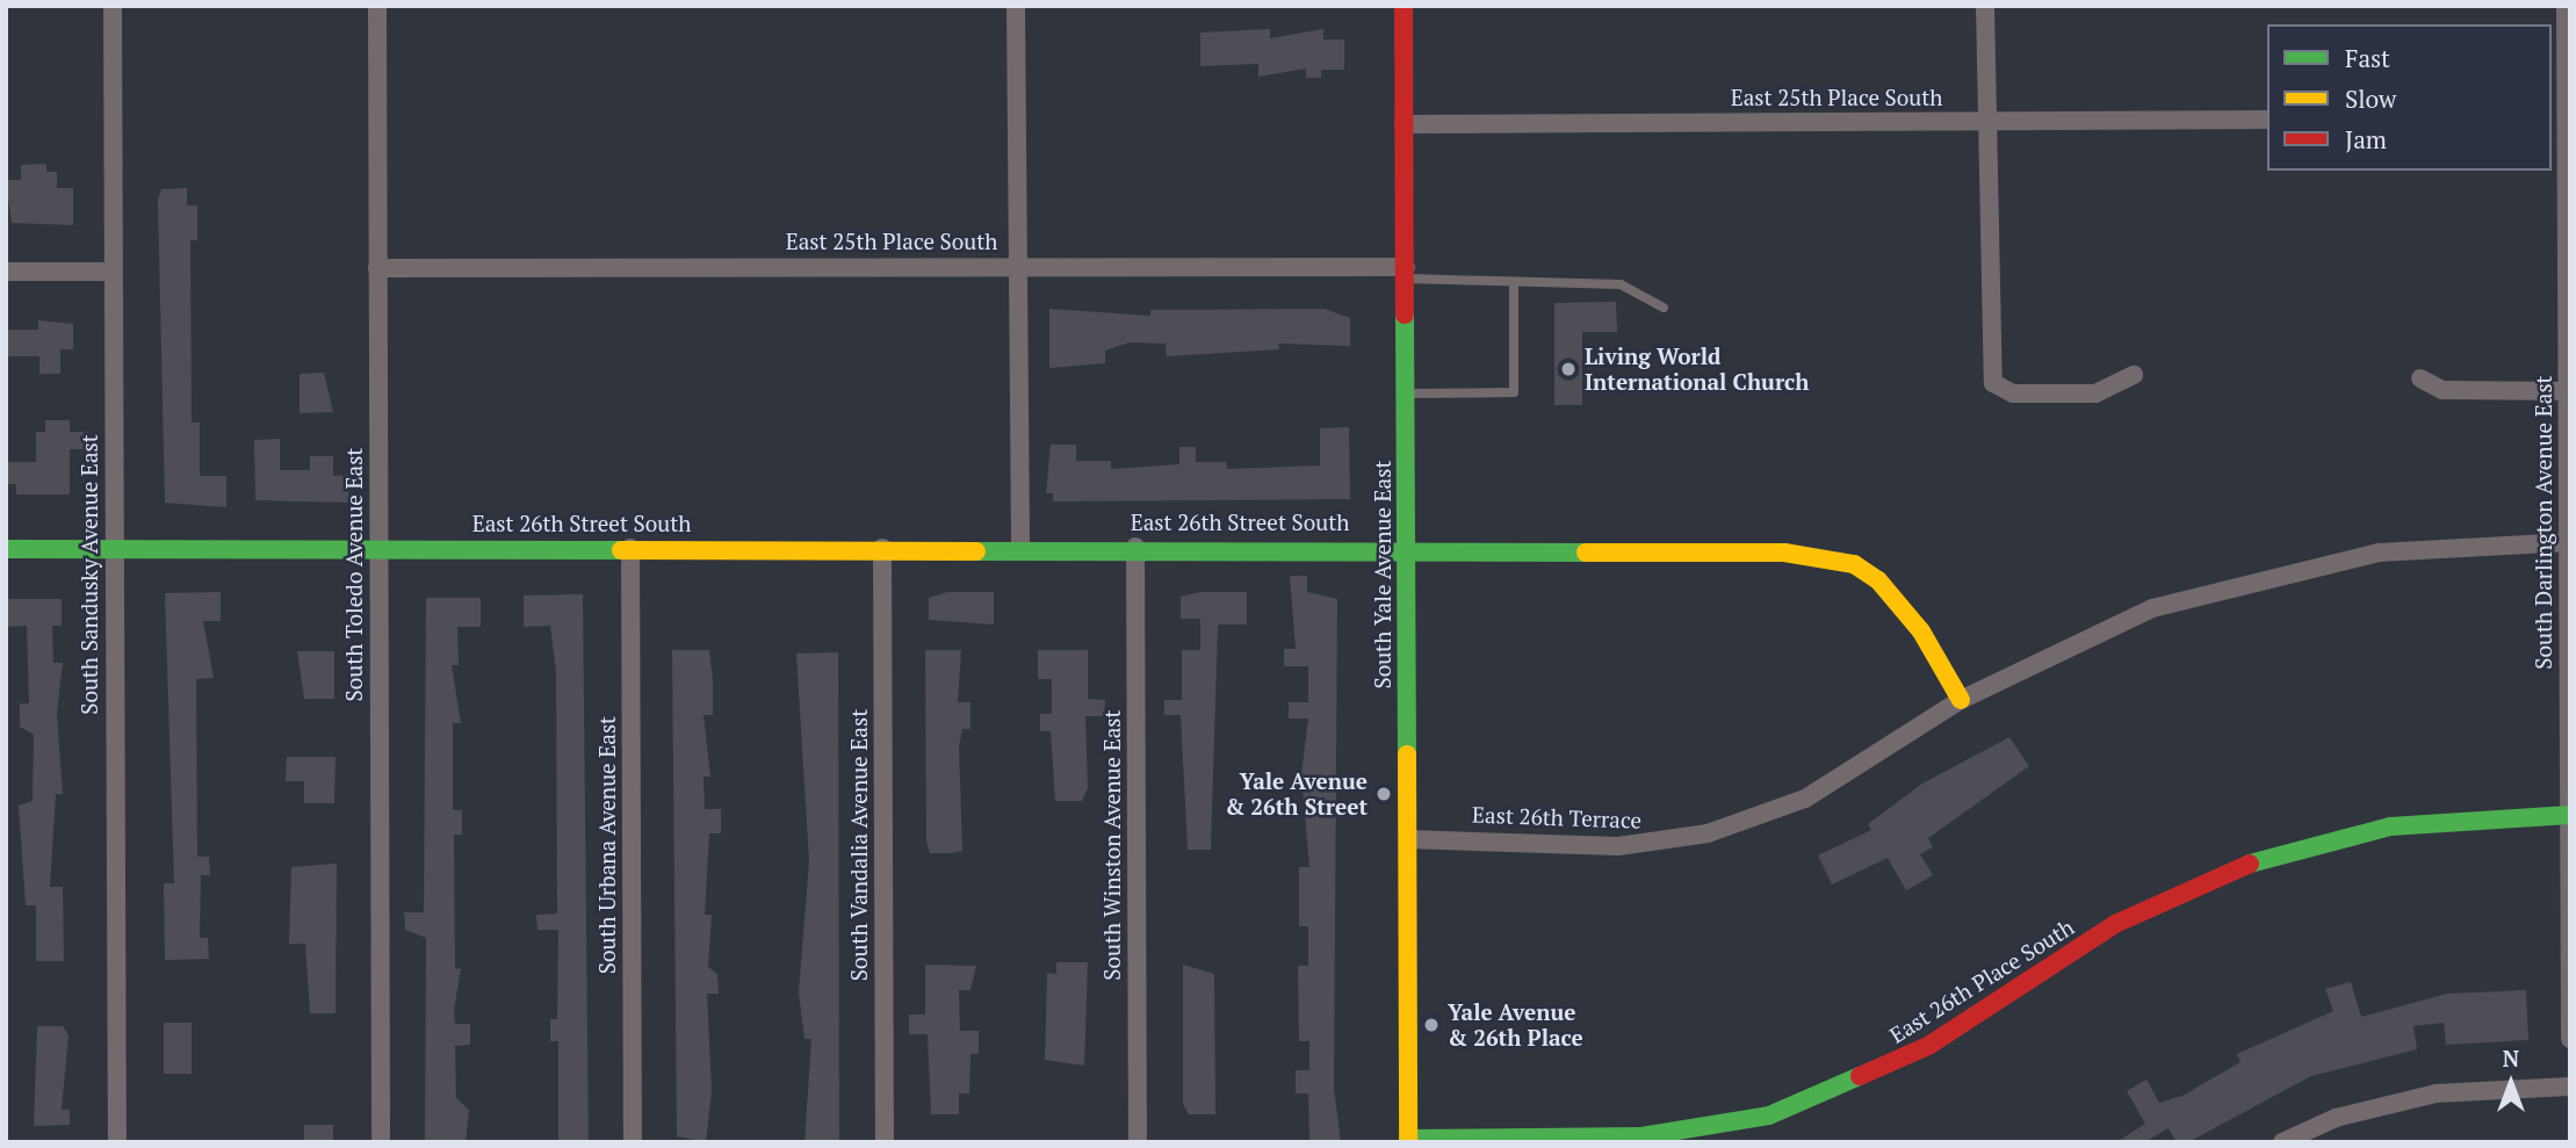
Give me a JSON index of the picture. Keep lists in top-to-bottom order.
{
  "streets": {
    "street": [
      "East 25th Place South",
      "East 26th Street South",
      "South Darlington Avenue East",
      "South Sandusky Avenue East",
      "South Toledo Avenue East",
      "South Yale Avenue East",
      "East 26th Terrace",
      "South Urbana Avenue East",
      "South Vandalia Avenue East",
      "South Winston Avenue East",
      "East 26th Place South"
    ]
  },
  "crossings": [
    ["East 25th Place South", "South Toledo Avenue East"],
    ["East 25th Place South", "South Yale Avenue East"],
    ["East 26th Street South", "South Sandusky Avenue East"],
    ["East 26th Street South", "South Toledo Avenue East"],
    ["East 26th Street South", "South Yale Avenue East"],
    ["East 26th Street South", "East 26th Terrace"],
    ["East 26th Street South", "South Urbana Avenue East"],
    ["East 26th Street South", "South Vandalia Avenue East"],
    ["East 26th Street South", "South Winston Avenue East"],
    ["South Darlington Avenue East", "East 26th Place South"],
    ["South Yale Avenue East", "East 26th Terrace"],
    ["South Yale Avenue East", "East 26th Place South"]
  ],
  "places": ["Living World International Church", "Yale Avenue & 26th Street", "Yale Avenue & 26th Place"],
  "legend": ["Fast", "Slow", "Jam"],
  "north": "top"
}
